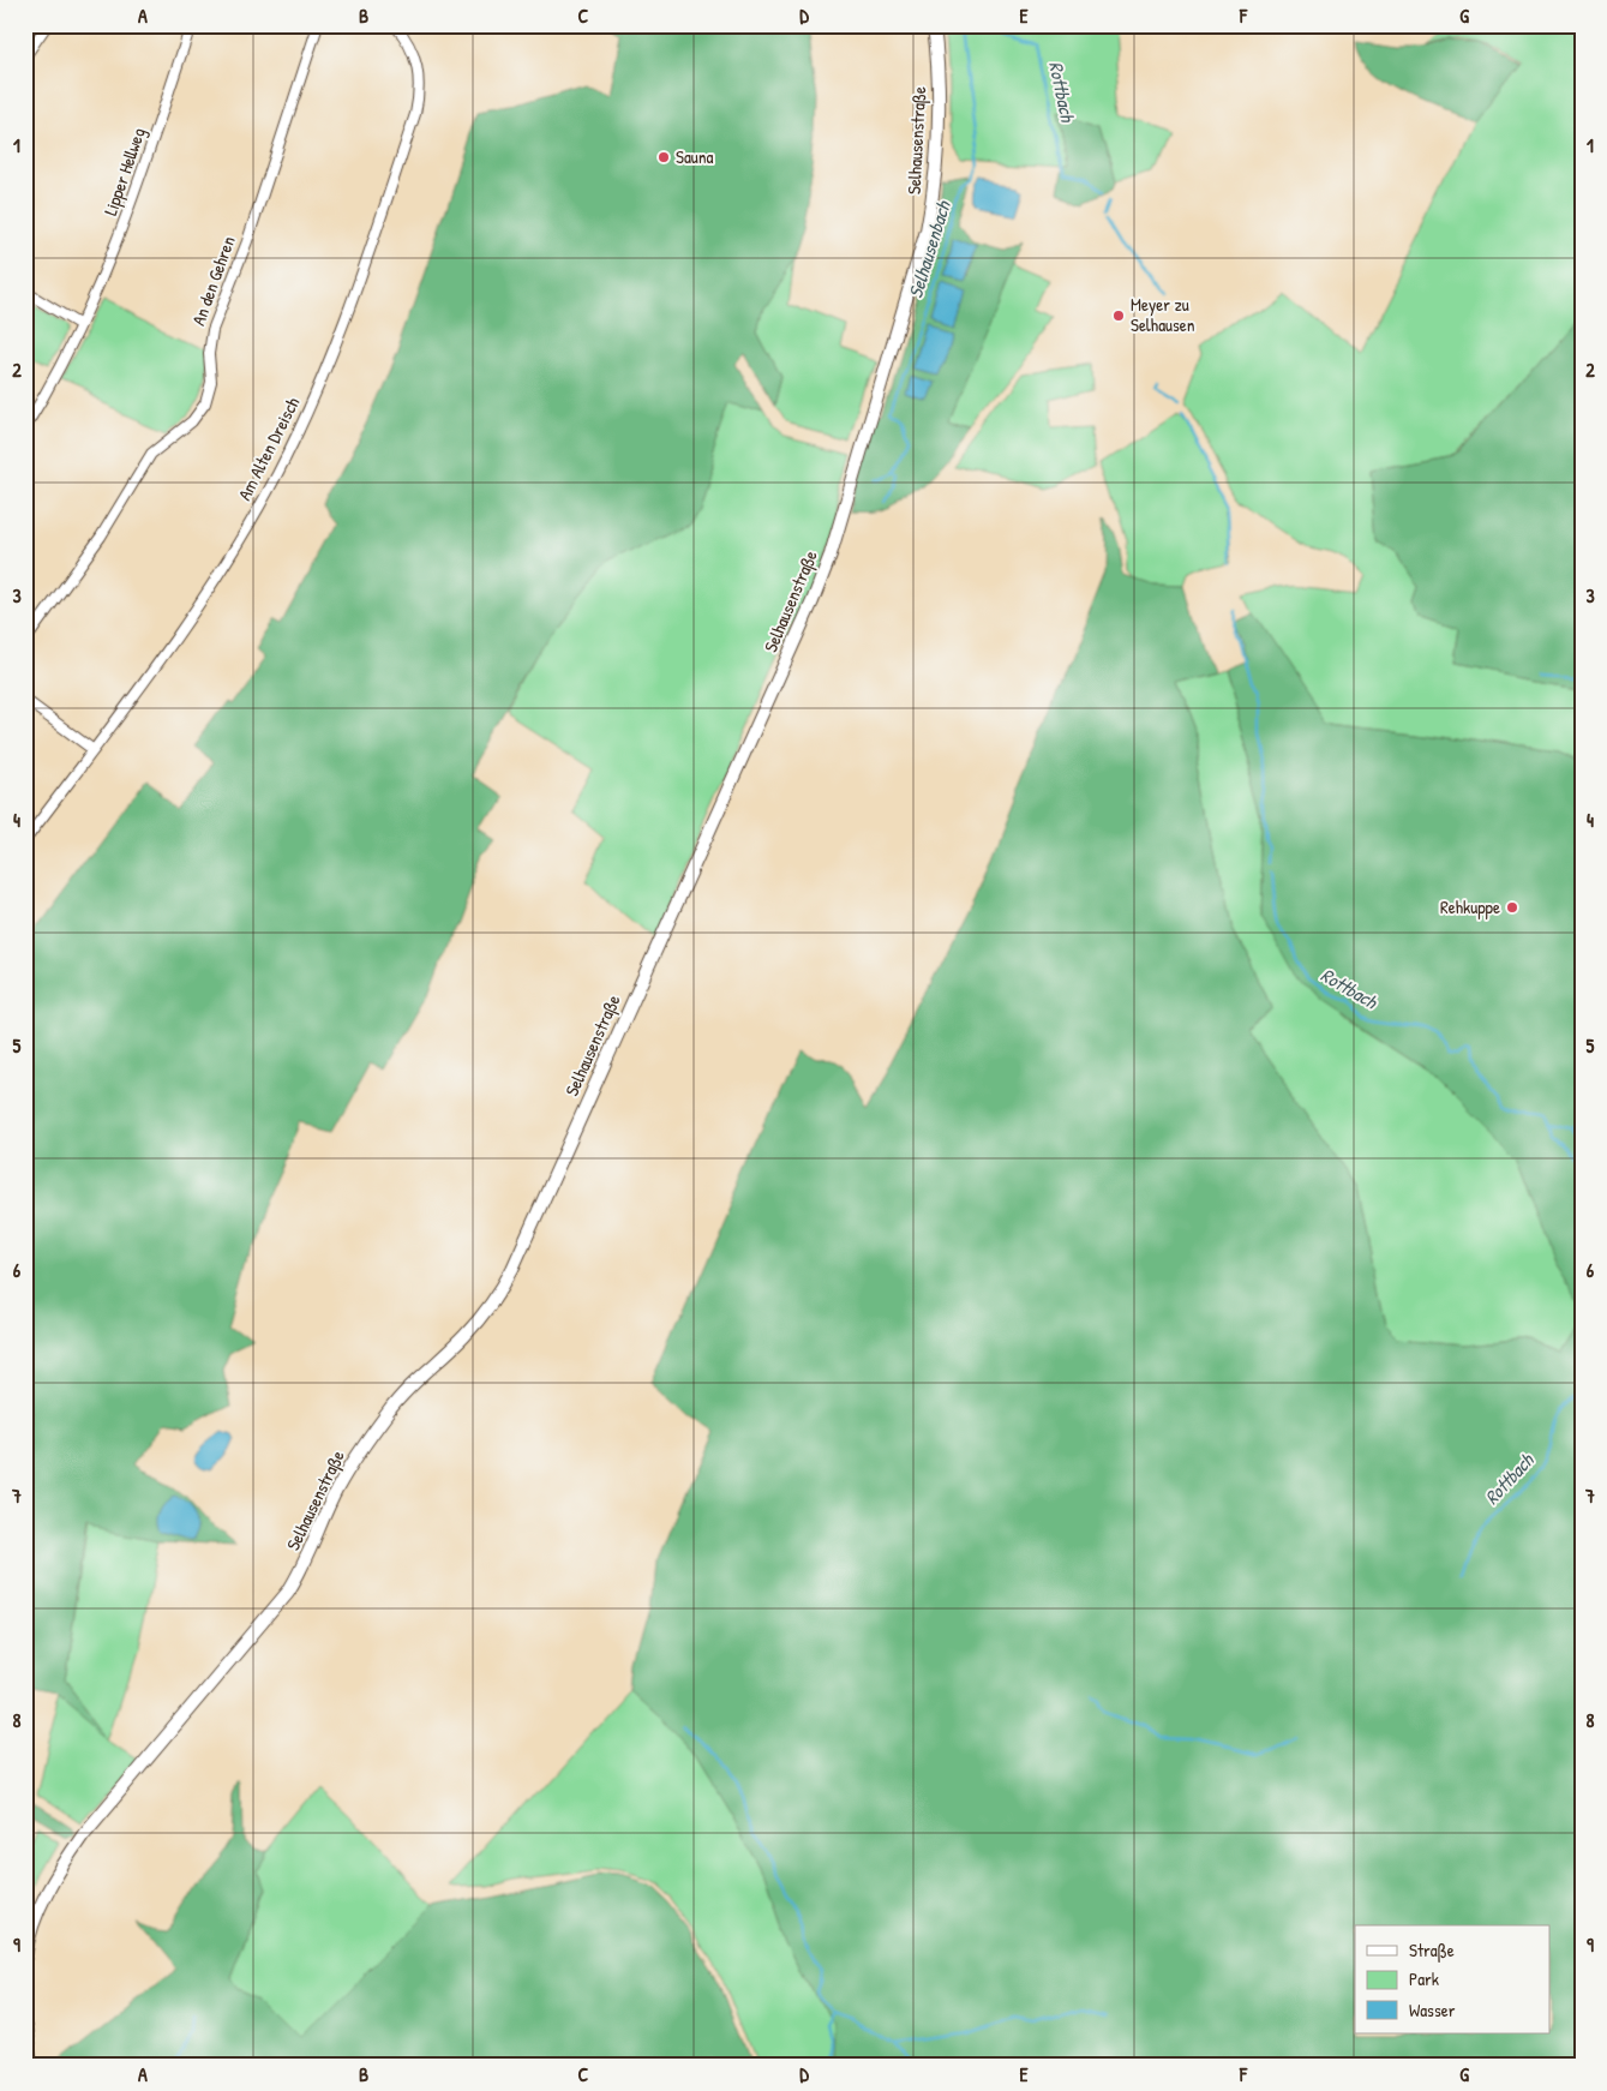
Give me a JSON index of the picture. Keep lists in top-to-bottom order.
{
  "streets": {
    "street": [
      "Selhausenstraße",
      "Lipper Hellweg",
      "An den Gehren",
      "Am Alten Dreisch"
    ]
  },
  "water": ["Rottbach", "Selhausenbach"],
  "places": ["Sauna", "Meyer zu Selhausen", "Rehkuppe"],
  "legend": ["Straße", "Park", "Wasser"],
  "grid": {
    "columns": [
      "A",
      "B",
      "C",
      "D",
      "E",
      "F",
      "G"
    ],
    "rows": [
      "1",
      "2",
      "3",
      "4",
      "5",
      "6",
      "7",
      "8",
      "9"
    ]
  }
}
